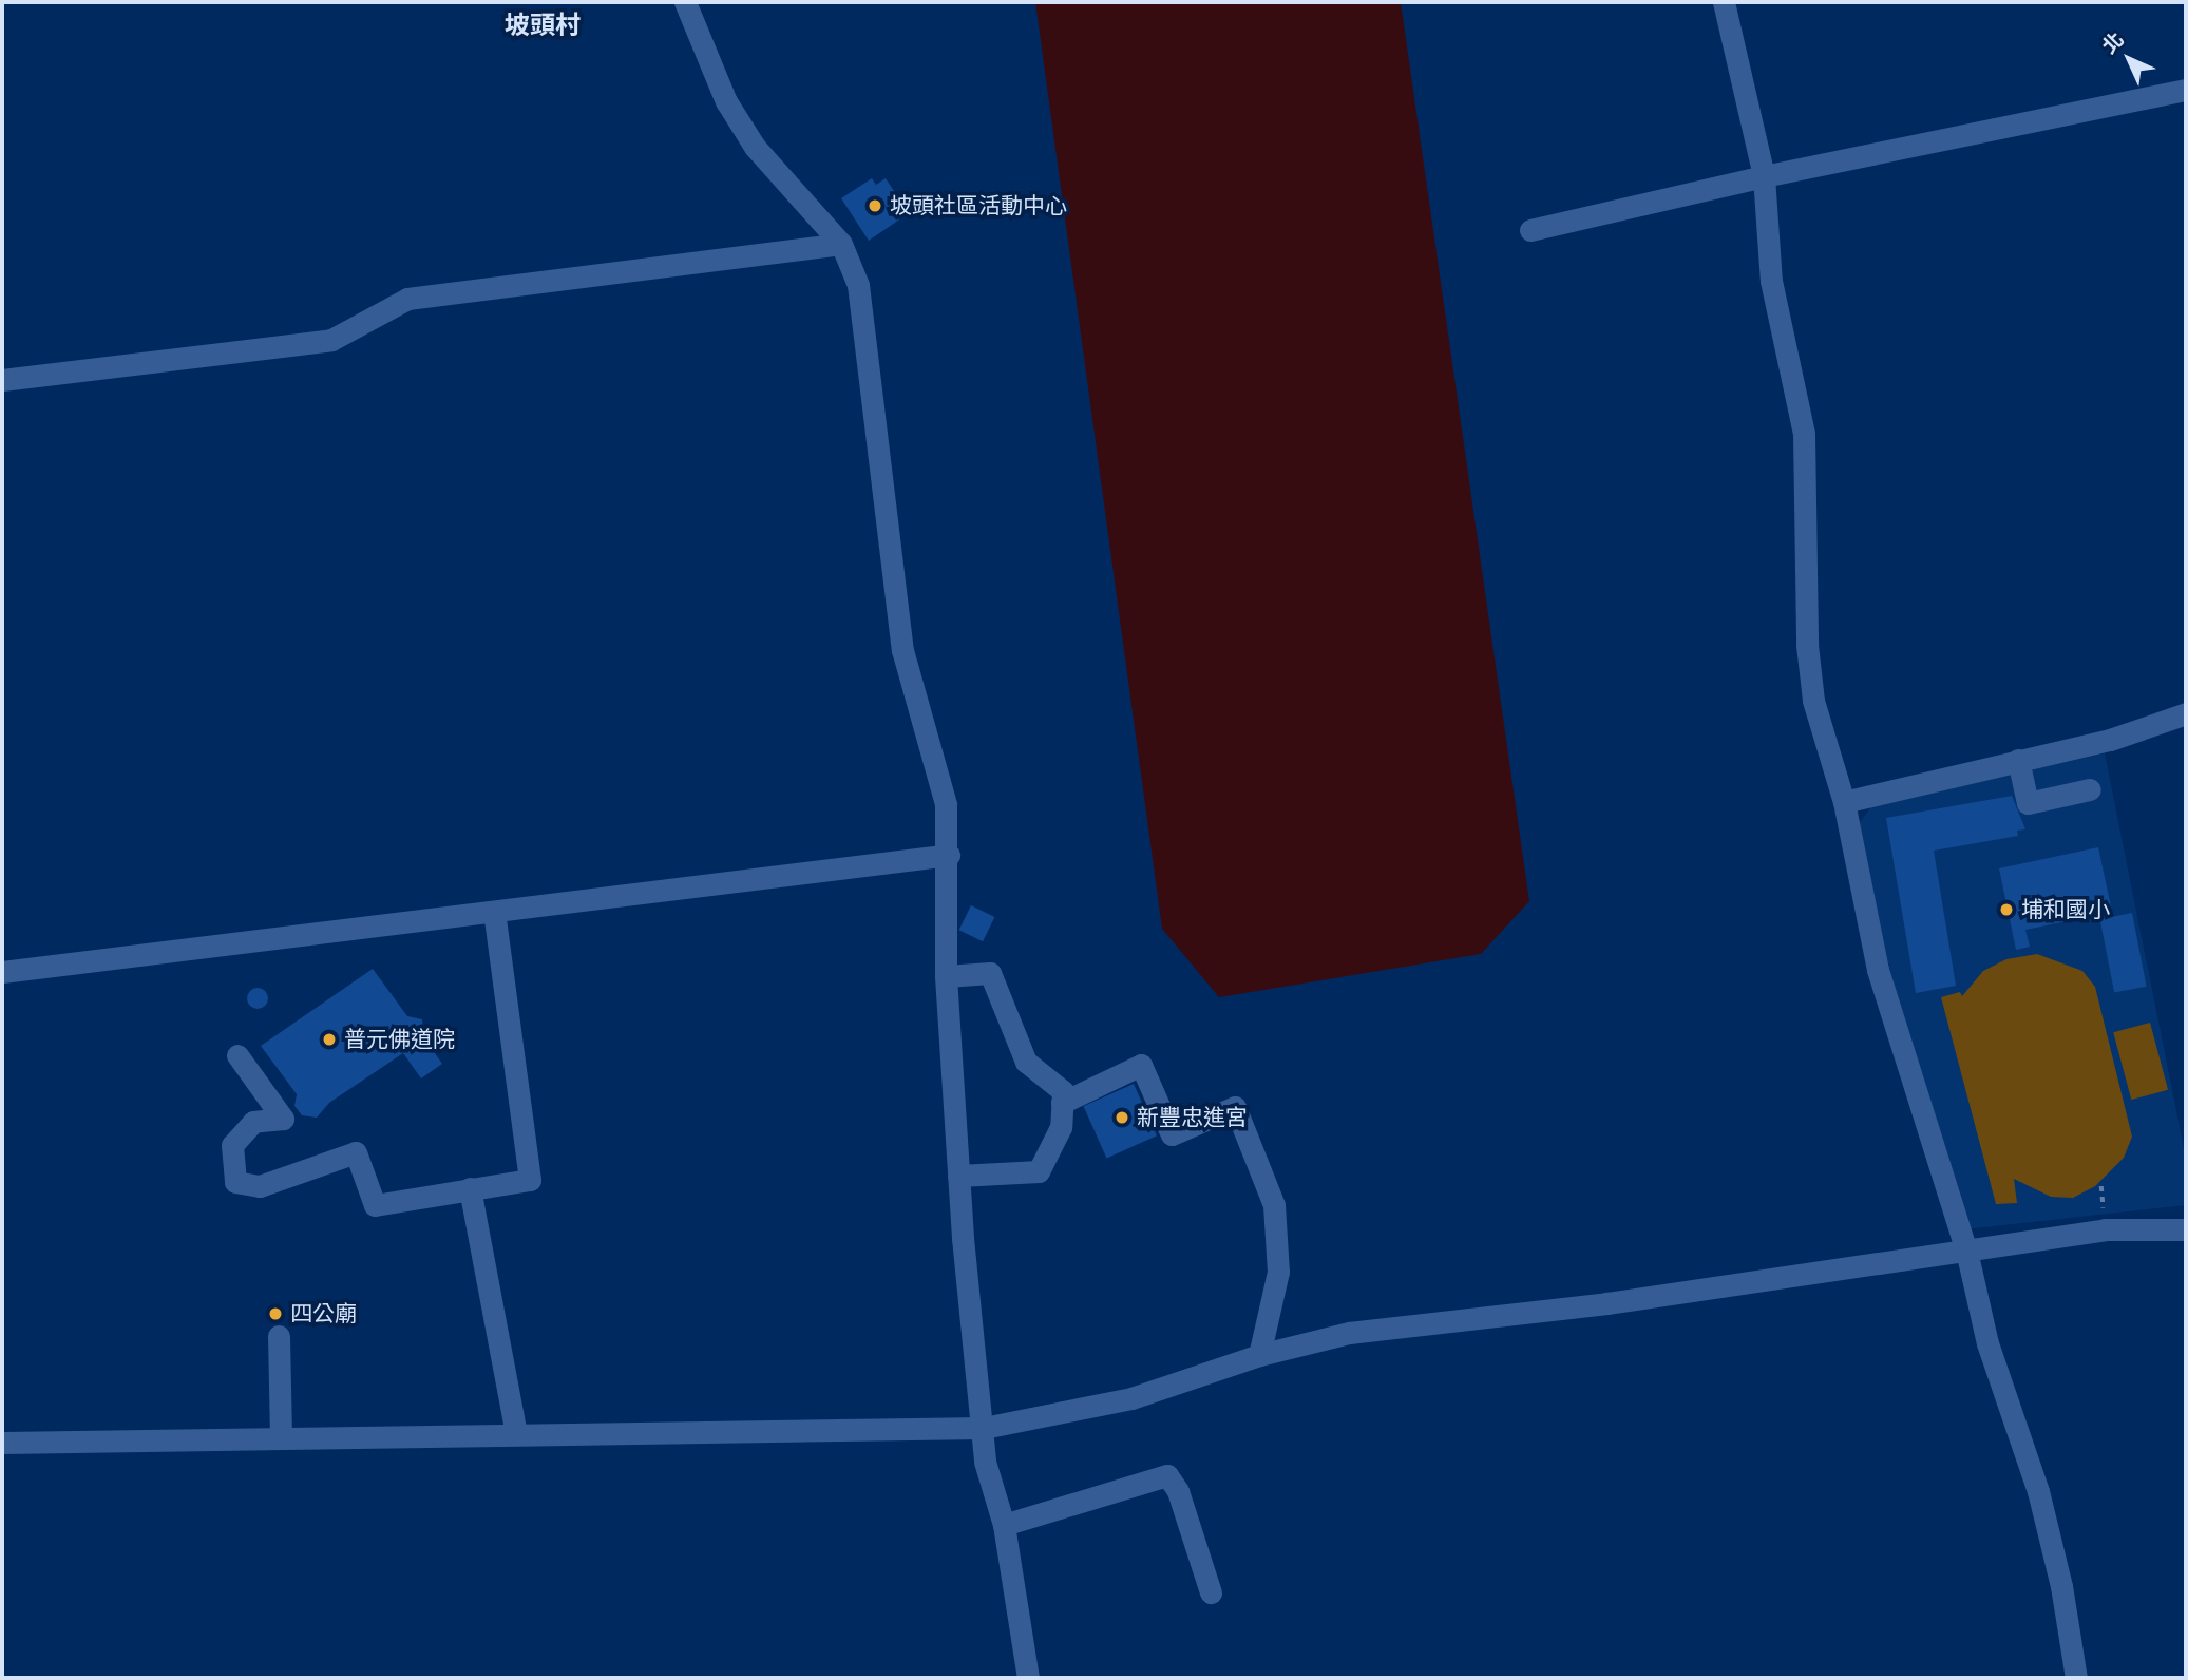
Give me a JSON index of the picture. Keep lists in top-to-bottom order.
{
  "districts": ["坡頭村"],
  "places": [
    "坡頭社區活動中心",
    "埔和國小",
    "普元佛道院",
    "新豐忠進宮",
    "四公廟"
  ],
  "north": "top left"
}
